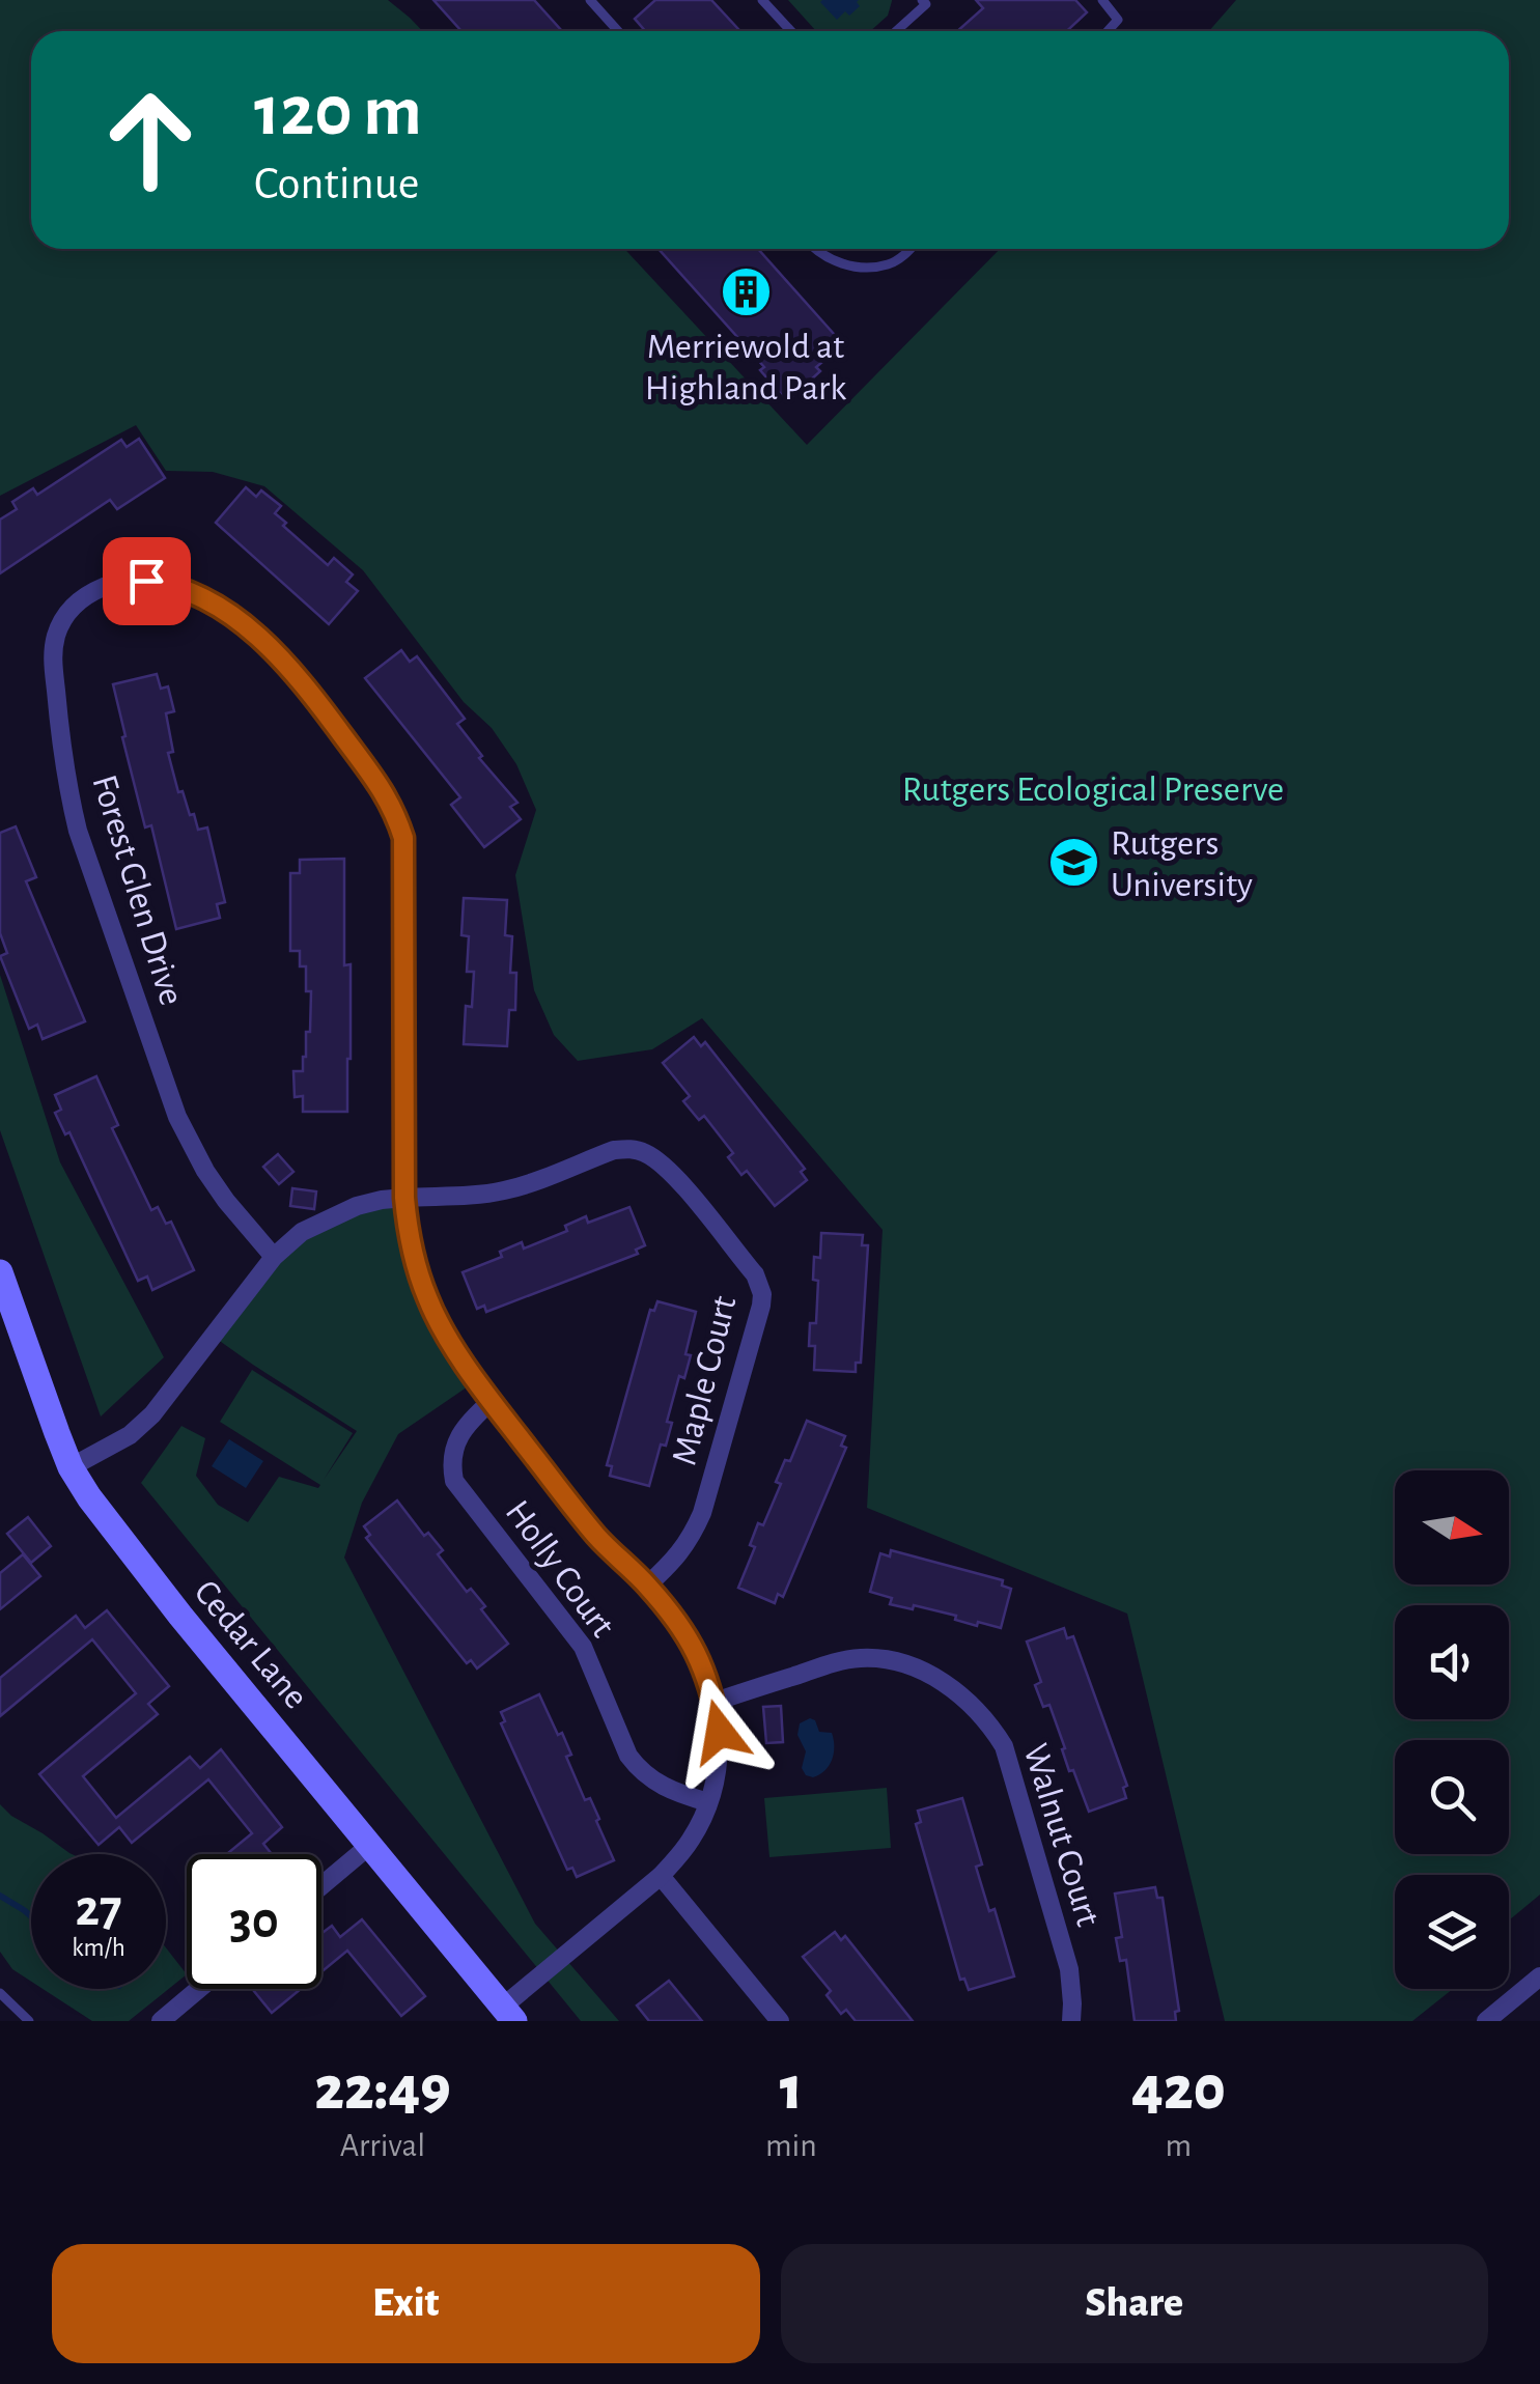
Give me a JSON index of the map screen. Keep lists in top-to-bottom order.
{
  "streets": {
    "street": [
      "Forest Glen Drive",
      "Maple Court",
      "Holly Court",
      "Cedar Lane",
      "Walnut Court"
    ]
  },
  "crossings": [
    ["Forest Glen Drive", "Maple Court"],
    ["Forest Glen Drive", "Holly Court"],
    ["Forest Glen Drive", "Walnut Court"]
  ],
  "parks": ["Rutgers Ecological Preserve"],
  "places": {
    "building": ["Merriewold at Highland Park"],
    "school or university": ["Rutgers University"]
  },
  "north": "right",
  "page": {
    "turn": ["120 m", "Continue"],
    "speed": "27 km/h",
    "limit": "30",
    "eta": [
      "22:49",
      "Arrival",
      "1",
      "min",
      "420",
      "m"
    ],
    "buttons": ["Exit", "Share"]
  }
}
